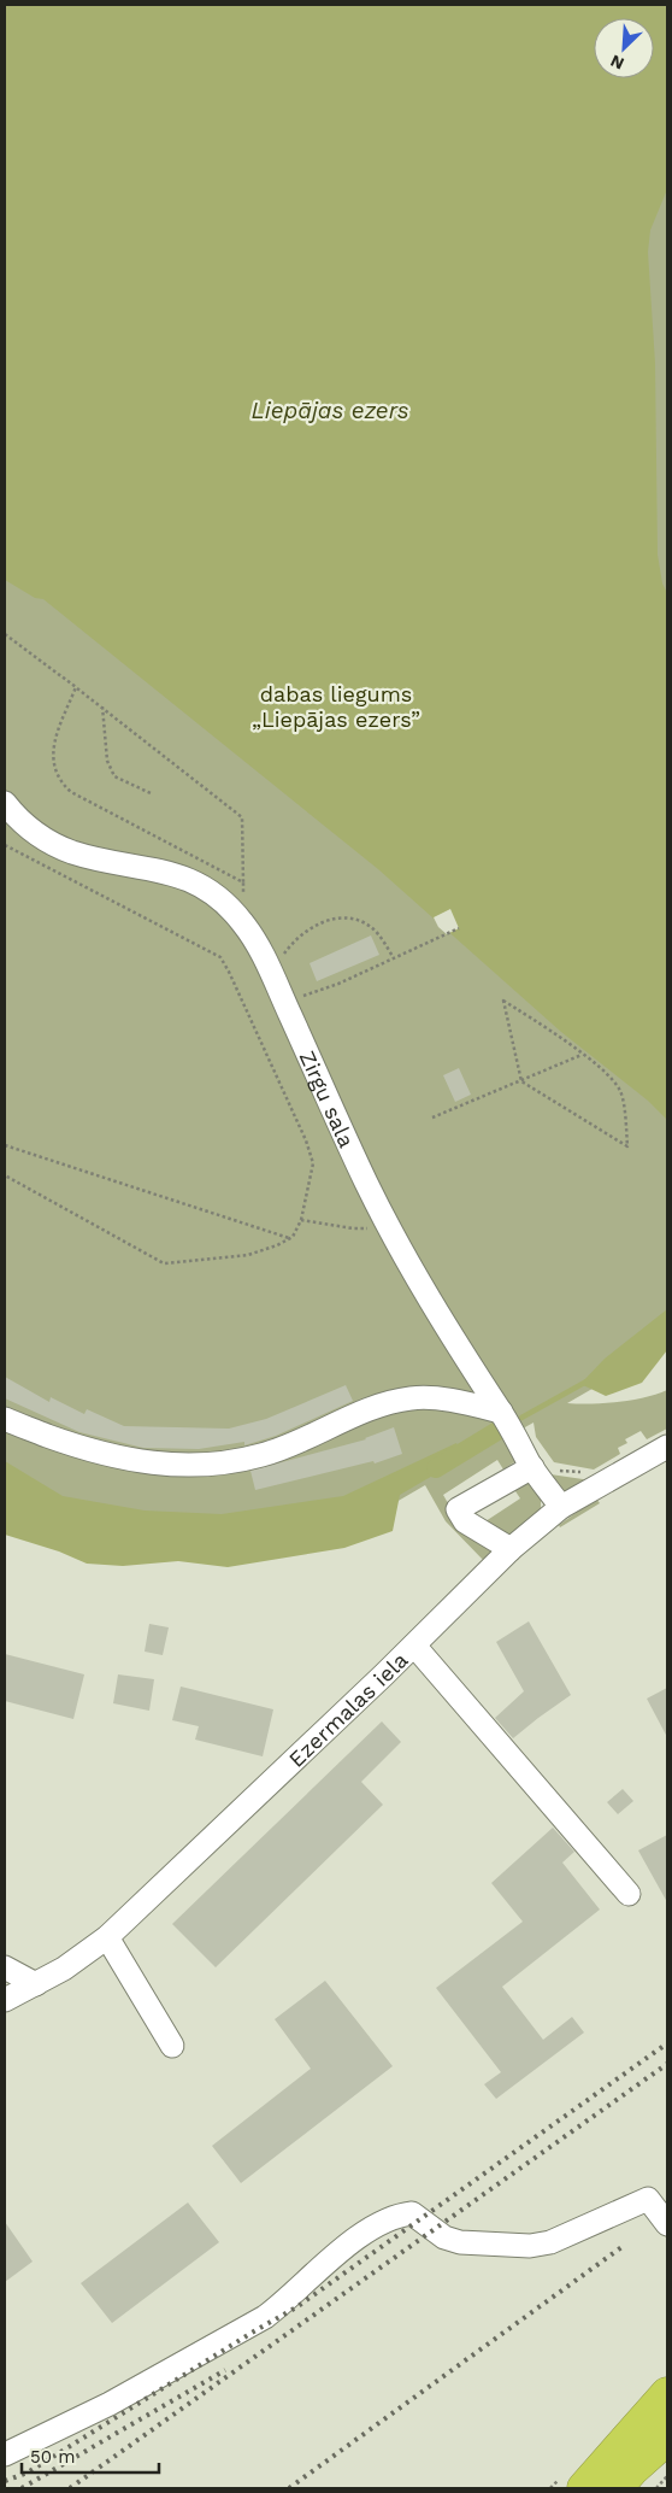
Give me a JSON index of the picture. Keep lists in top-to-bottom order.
{
  "streets": {
    "street": ["Zirgu sala", "Ezermalas iela"]
  },
  "crossings": [
    ["Zirgu sala", "Ezermalas iela"]
  ],
  "water": ["Liepājas ezers"],
  "parks": ["dabas liegums „Liepājas ezers”"],
  "scale_bar": "50 m",
  "north": "bottom left"
}
